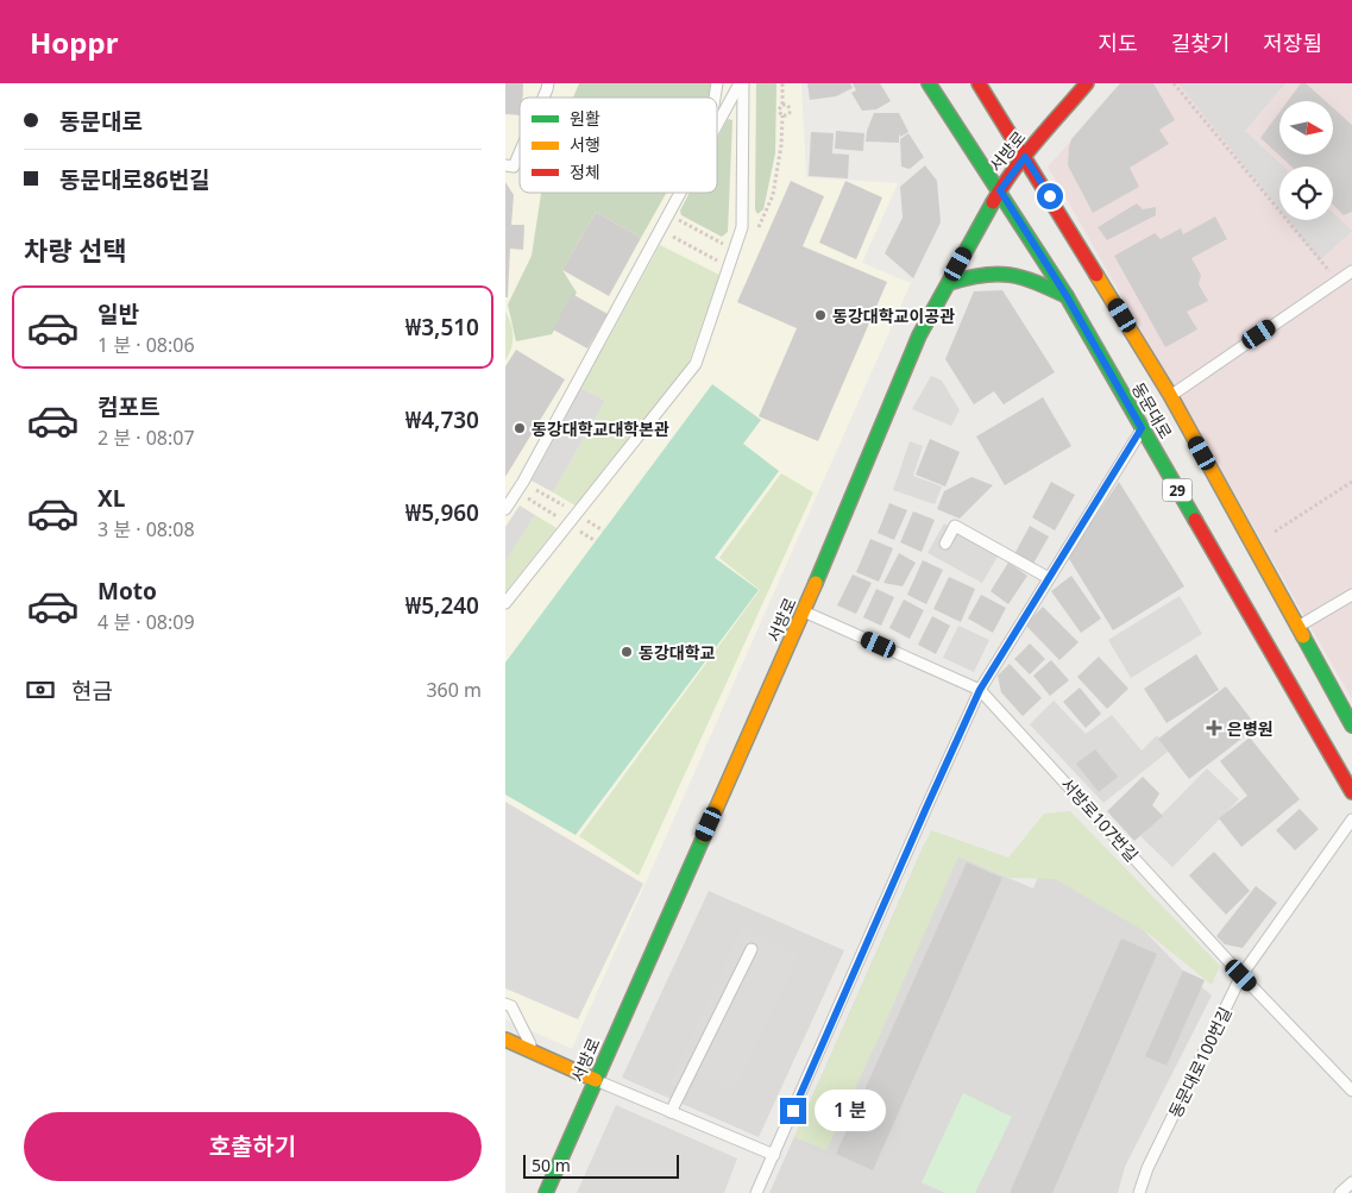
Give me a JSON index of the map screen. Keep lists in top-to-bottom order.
{
  "streets": {
    "main road": ["서방로", "동문대로", "29"],
    "lane": ["서방로107번길", "동문대로100번길"]
  },
  "crossings": [
    ["서방로", "동문대로"],
    ["서방로", "서방로107번길"],
    ["서방로107번길", "동문대로100번길"]
  ],
  "places": {
    "other": ["동강대학교이공관", "동강대학교대학본관", "동강대학교"],
    "health": ["은병원"]
  },
  "legend": ["원활", "서행", "정체"],
  "scale_bar": "50 m",
  "north": "right",
  "page": {
    "header": "Hoppr",
    "nav": ["지도", "길찾기", "저장됨"],
    "banner": ["동문대로", "동문대로86번길"],
    "heading": "차량 선택",
    "list": [
      {
        "name": "일반",
        "note": "1 분 · 08:06",
        "value": "₩3,510"
      },
      {
        "name": "컴포트",
        "note": "2 분 · 08:07",
        "value": "₩4,730"
      },
      {
        "name": "XL",
        "note": "3 분 · 08:08",
        "value": "₩5,960"
      },
      {
        "name": "Moto",
        "note": "4 분 · 08:09",
        "value": "₩5,240"
      }
    ],
    "pay": ["현금", "360 m"],
    "bubble": "1 분",
    "buttons": "호출하기",
    "scale": "50 m"
  }
}
